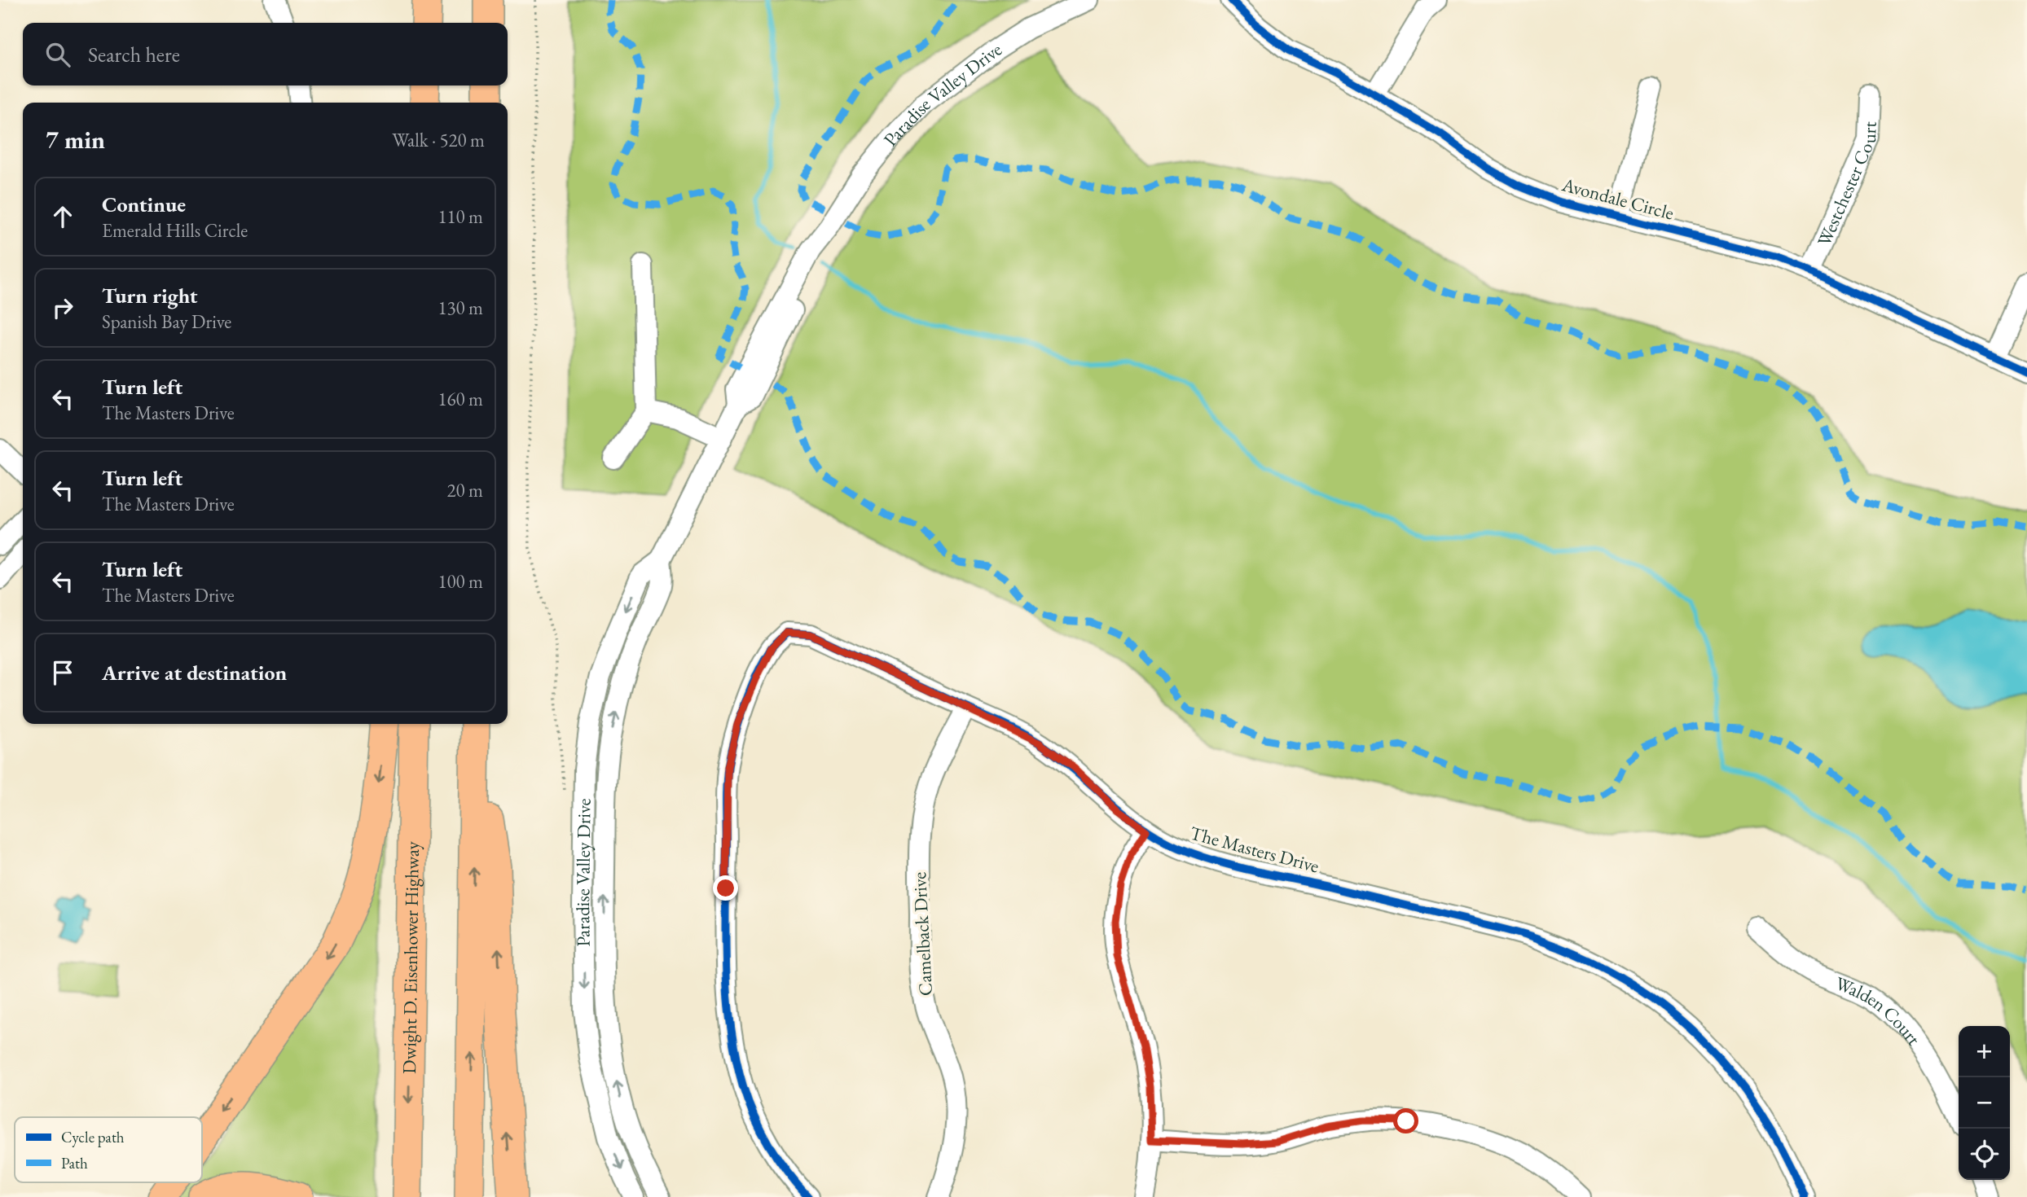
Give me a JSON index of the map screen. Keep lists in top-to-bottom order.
{
  "streets": {
    "highway": ["Dwight D. Eisenhower Highway"],
    "street": [
      "Paradise Valley Drive",
      "Westchester Court",
      "Avondale Circle",
      "The Masters Drive",
      "Camelback Drive",
      "Walden Court"
    ]
  },
  "crossings": [
    ["Westchester Court", "Avondale Circle"],
    ["The Masters Drive", "Camelback Drive"]
  ],
  "legend": ["Cycle path", "Path"],
  "page": {
    "search": "Search here",
    "heading": ["7 min", "Walk · 520 m"],
    "list": [
      ["Continue", "Emerald Hills Circle", "110 m"],
      ["Turn right", "Spanish Bay Drive", "130 m"],
      ["Turn left", "The Masters Drive", "160 m"],
      ["Turn left", "The Masters Drive", "20 m"],
      ["Turn left", "The Masters Drive", "100 m"],
      "Arrive at destination"
    ],
    "map_buttons": ["+", "−"]
  }
}
